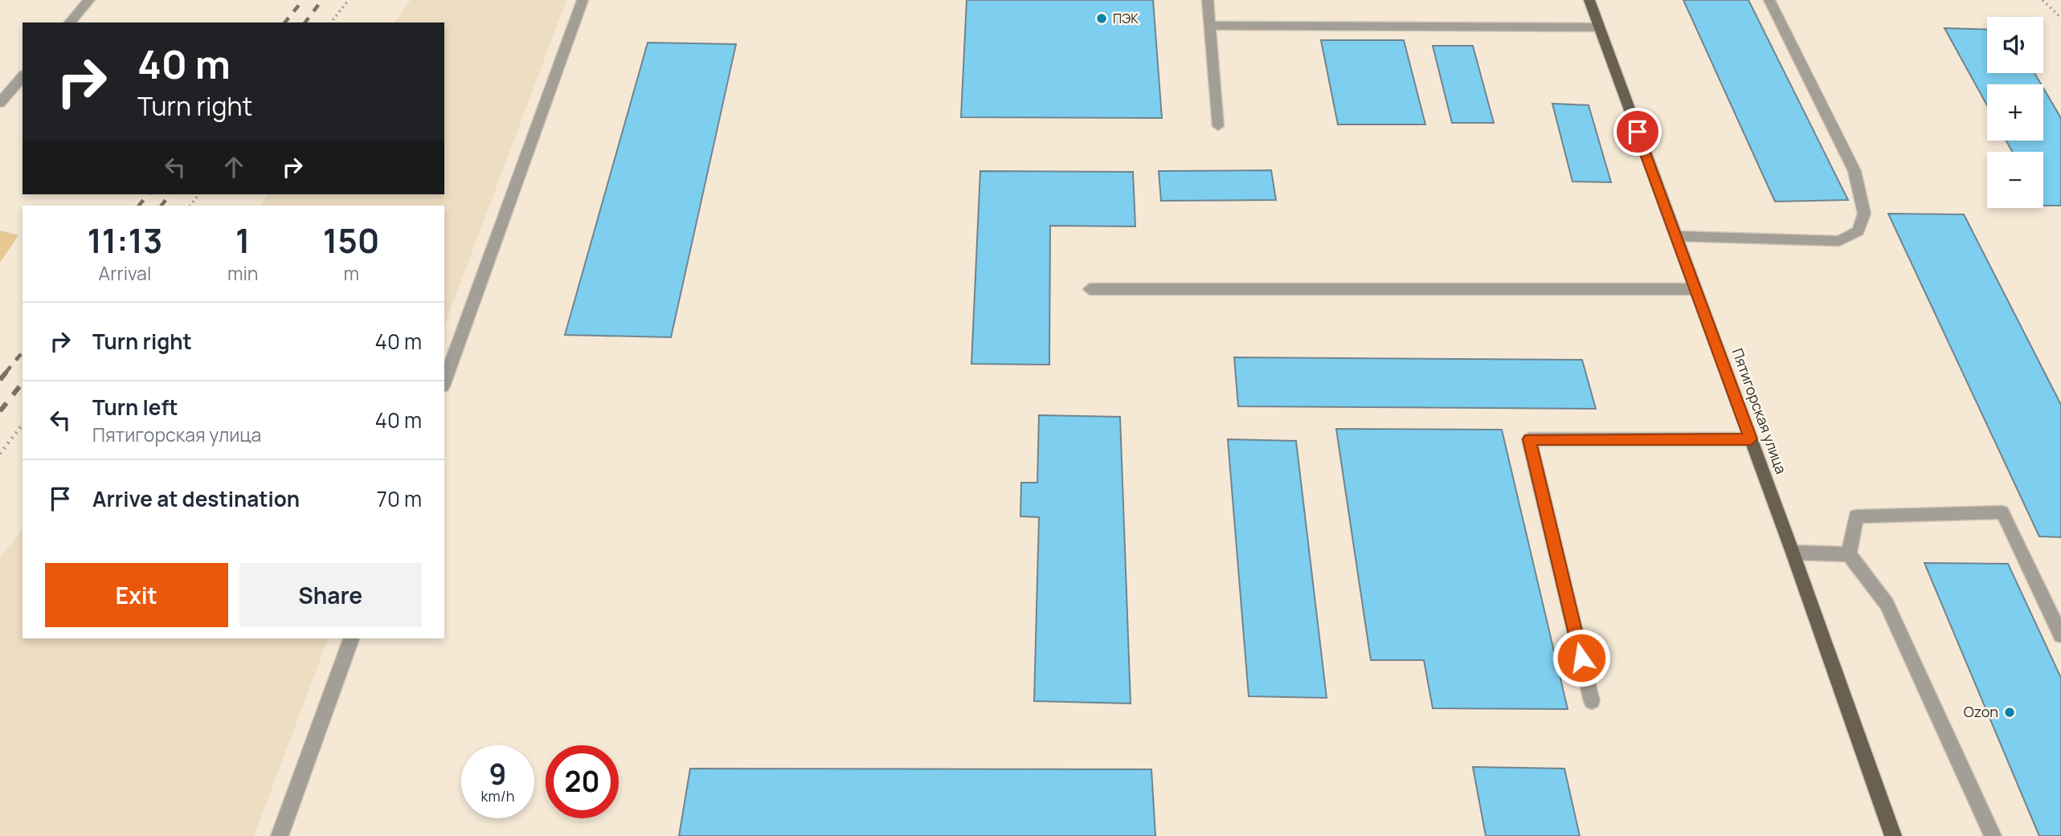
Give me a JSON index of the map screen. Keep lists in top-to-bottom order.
{
  "streets": {
    "main road": ["Пятигорская улица"]
  },
  "places": ["ПЭК", "Ozon"],
  "page": {
    "map_buttons": ["+", "−"],
    "turn": ["40 m", "Turn right"],
    "eta": [
      "11:13",
      "Arrival",
      "1",
      "min",
      "150",
      "m"
    ],
    "list": [
      {
        "name": "Turn right",
        "value": "40 m"
      },
      {
        "name": "Turn left",
        "note": "Пятигорская улица",
        "value": "40 m"
      },
      {
        "name": "Arrive at destination",
        "value": "70 m"
      }
    ],
    "buttons": ["Exit", "Share"],
    "speed": "9 km/h",
    "limit": "20"
  }
}
